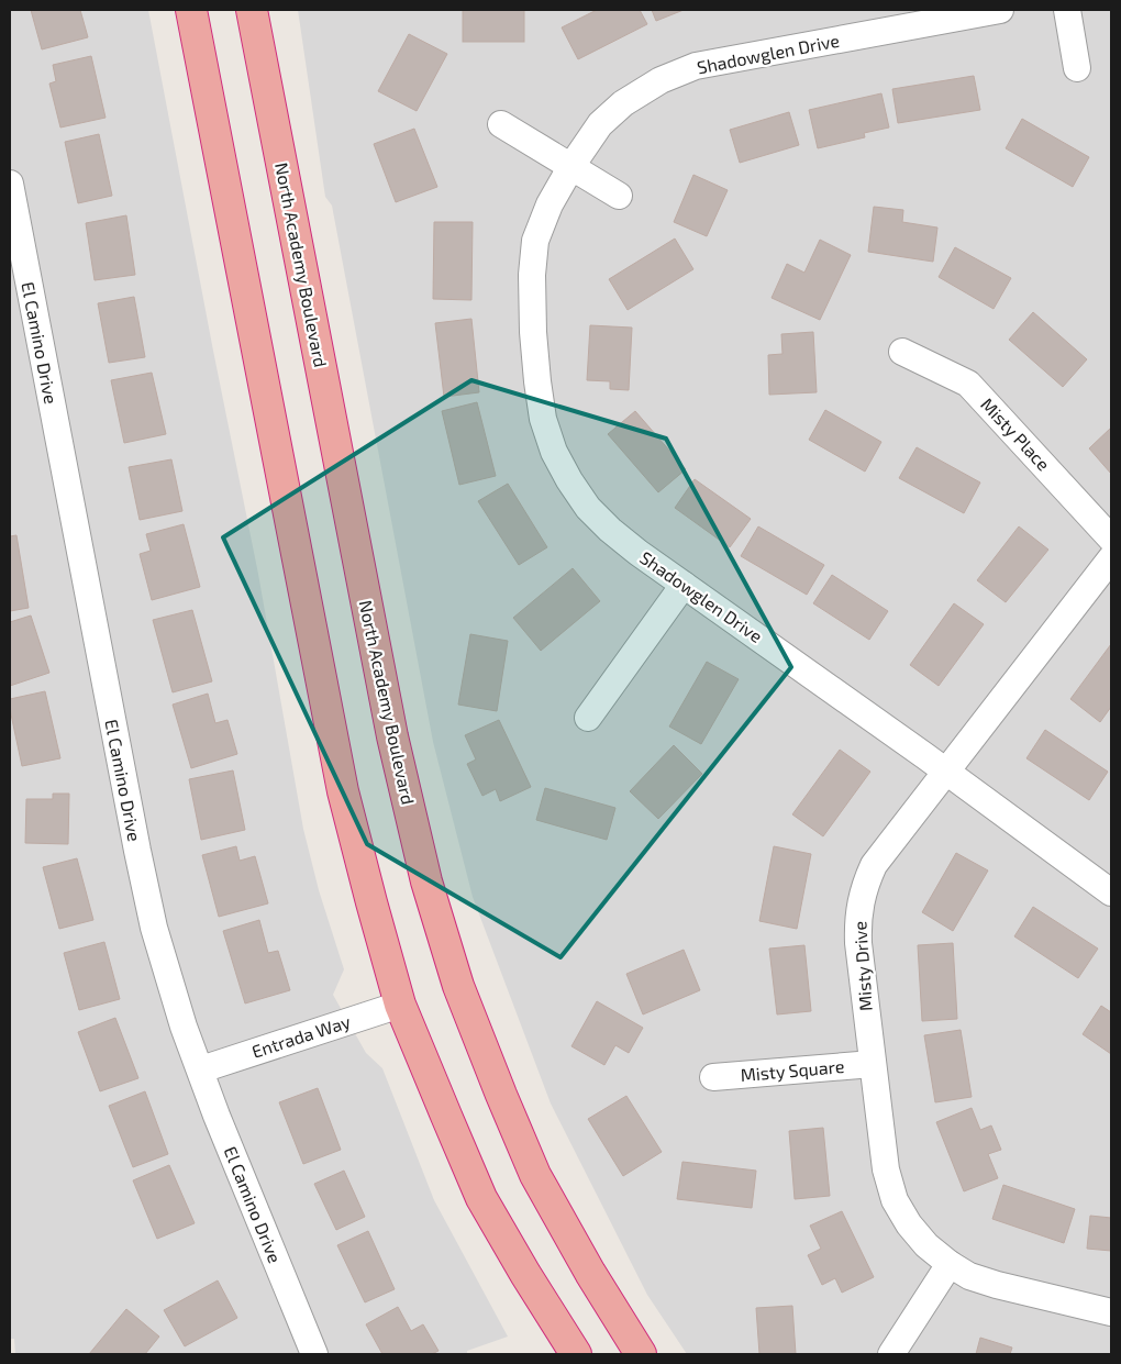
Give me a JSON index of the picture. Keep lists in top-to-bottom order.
{
  "streets": {
    "highway": ["North Academy Boulevard"],
    "street": [
      "Shadowglen Drive",
      "El Camino Drive",
      "Misty Place",
      "Misty Drive",
      "Entrada Way",
      "Misty Square"
    ]
  },
  "crossings": [
    ["Shadowglen Drive", "Misty Drive"],
    ["El Camino Drive", "Entrada Way"],
    ["Misty Drive", "Misty Square"]
  ]
}
